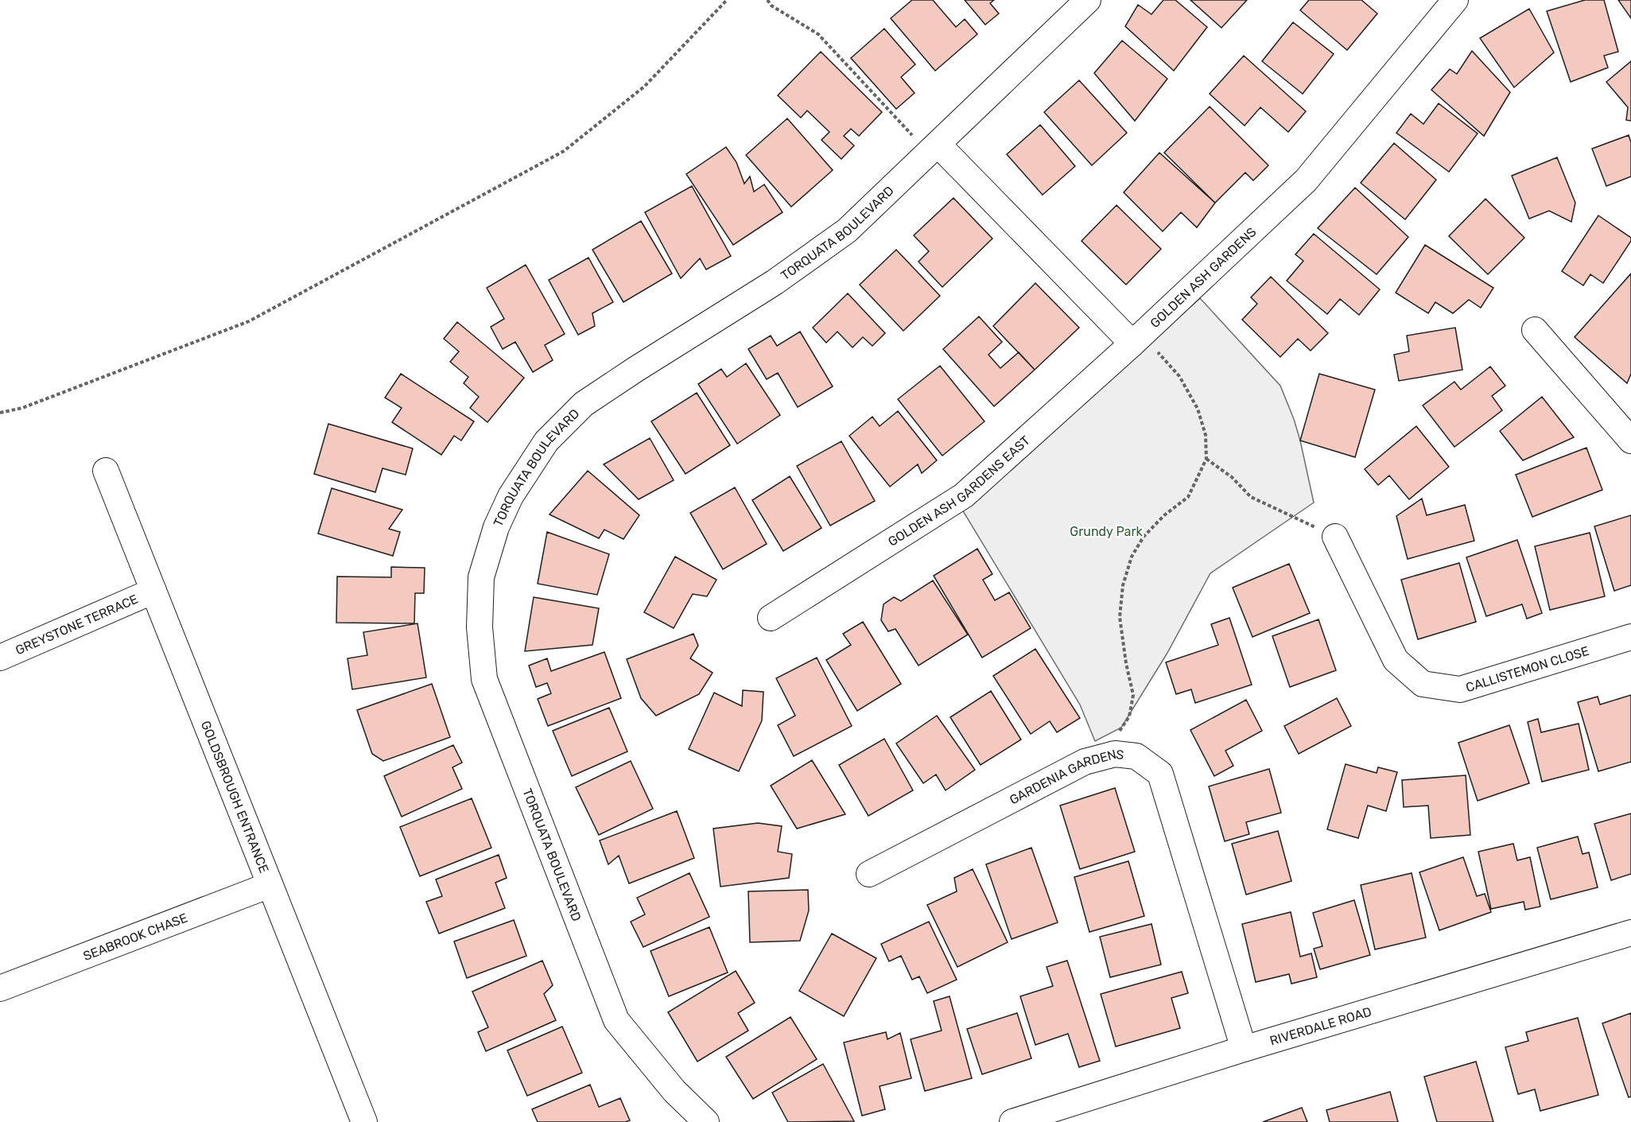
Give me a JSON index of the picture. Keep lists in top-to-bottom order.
{
  "streets": {
    "street": [
      "TORQUATA BOULEVARD",
      "GOLDEN ASH GARDENS",
      "GOLDEN ASH GARDENS EAST",
      "GREYSTONE TERRACE",
      "CALLISTEMON CLOSE",
      "GARDENIA GARDENS",
      "GOLDSBROUGH ENTRANCE",
      "SEABROOK CHASE",
      "RIVERDALE ROAD"
    ]
  },
  "crossings": [
    ["GOLDEN ASH GARDENS", "GOLDEN ASH GARDENS EAST"],
    ["GREYSTONE TERRACE", "GOLDSBROUGH ENTRANCE"],
    ["GARDENIA GARDENS", "RIVERDALE ROAD"],
    ["GOLDSBROUGH ENTRANCE", "SEABROOK CHASE"]
  ],
  "parks": ["Grundy Park"]
}
